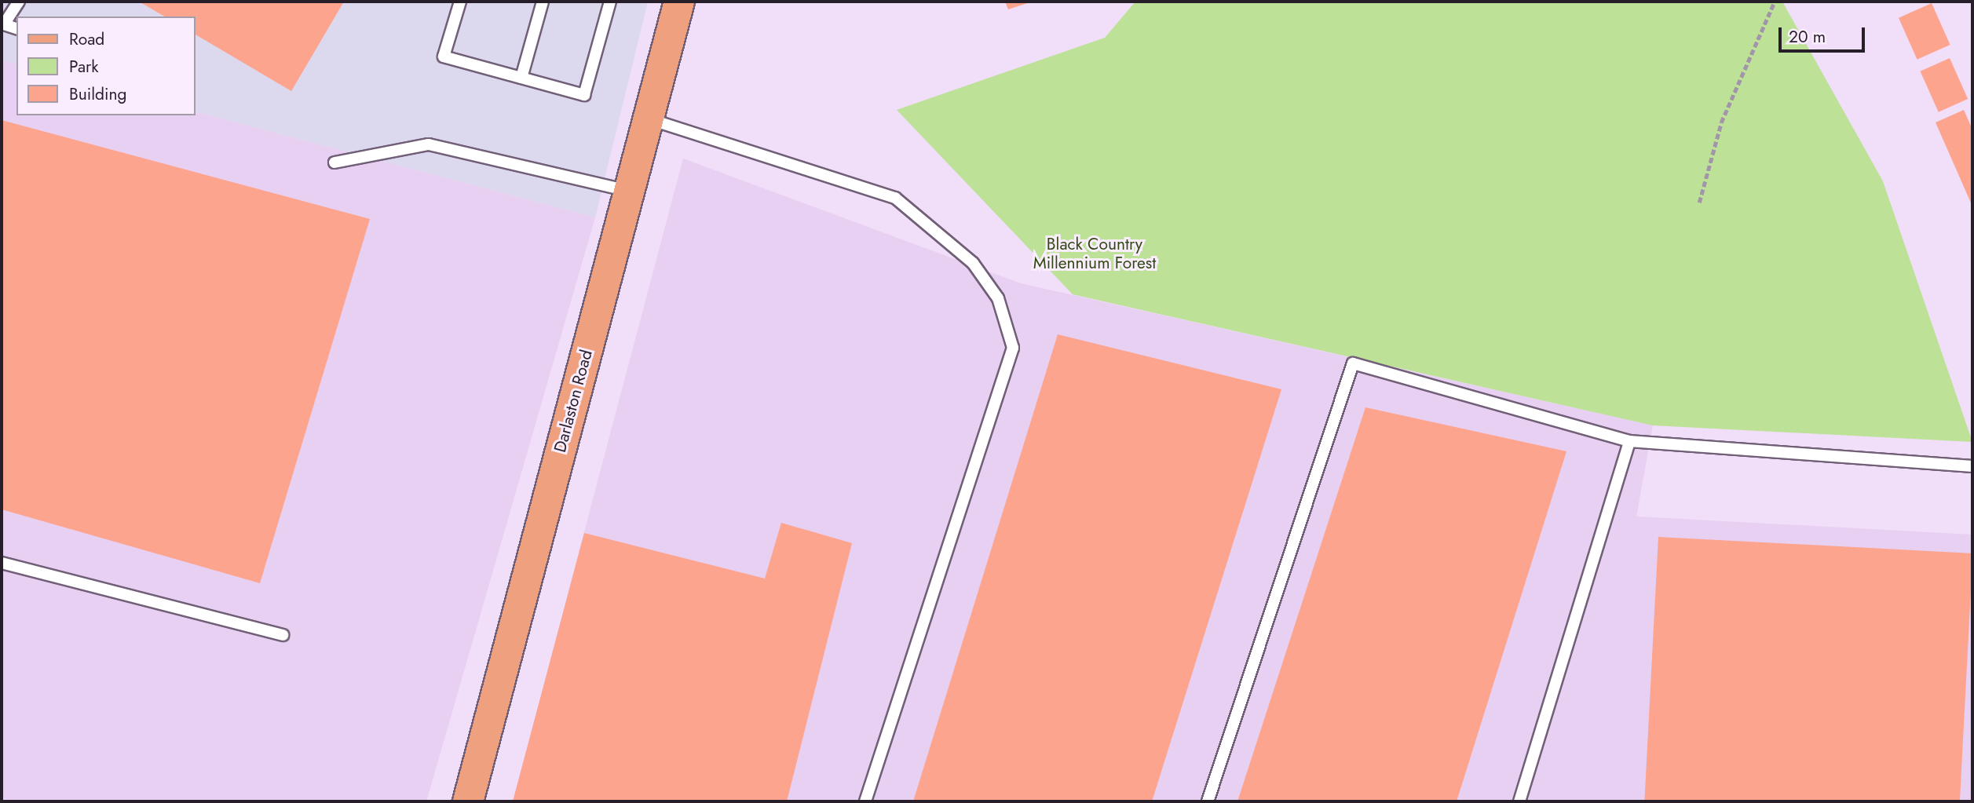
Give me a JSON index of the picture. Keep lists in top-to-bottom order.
{
  "streets": {
    "main road": ["Darlaston Road"]
  },
  "parks": ["Black Country Millennium Forest"],
  "legend": ["Road", "Park", "Building"],
  "scale_bar": "20 m"
}
